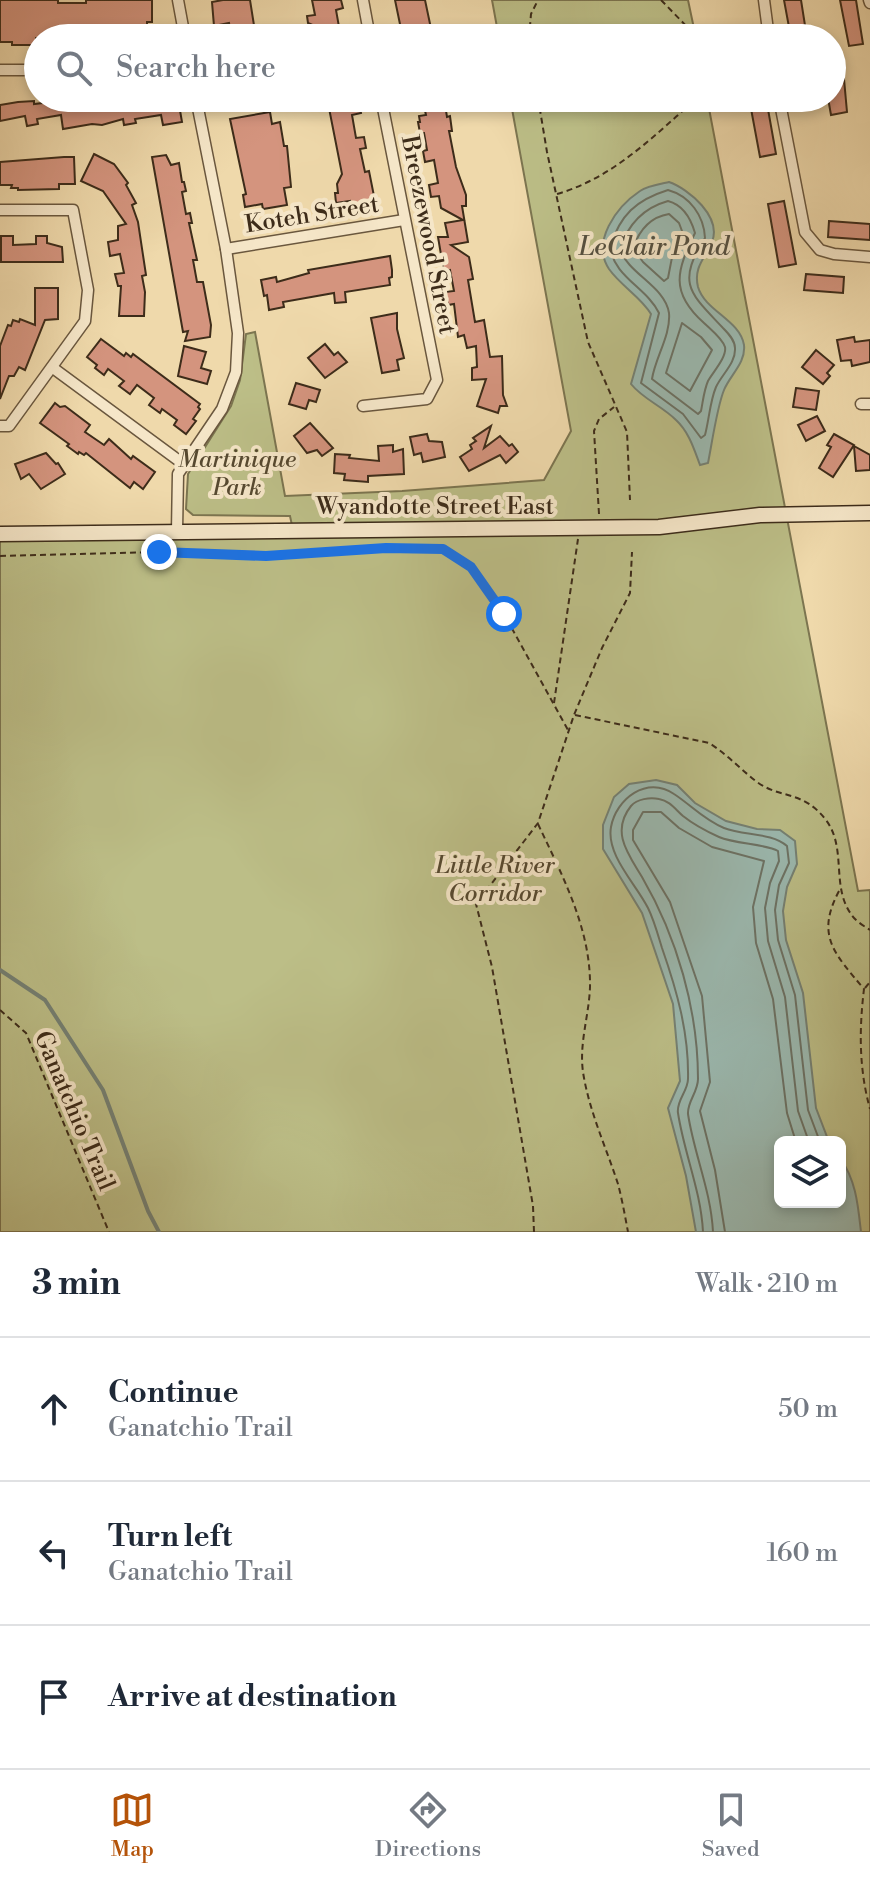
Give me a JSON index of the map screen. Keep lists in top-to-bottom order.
{
  "streets": {
    "street": ["Koteh Street", "Breezewood Street", "Wyandotte Street East"],
    "path": ["Ganatchio Trail"]
  },
  "crossings": [
    ["Koteh Street", "Breezewood Street"]
  ],
  "water": ["LeClair Pond"],
  "parks": ["Martinique Park", "Little River Corridor"],
  "page": {
    "search": "Search here",
    "heading": ["3 min", "Walk · 210 m"],
    "list": [
      ["Continue", "Ganatchio Trail", "50 m"],
      ["Turn left", "Ganatchio Trail", "160 m"],
      "Arrive at destination"
    ],
    "nav": ["Map", "Directions", "Saved"]
  }
}
